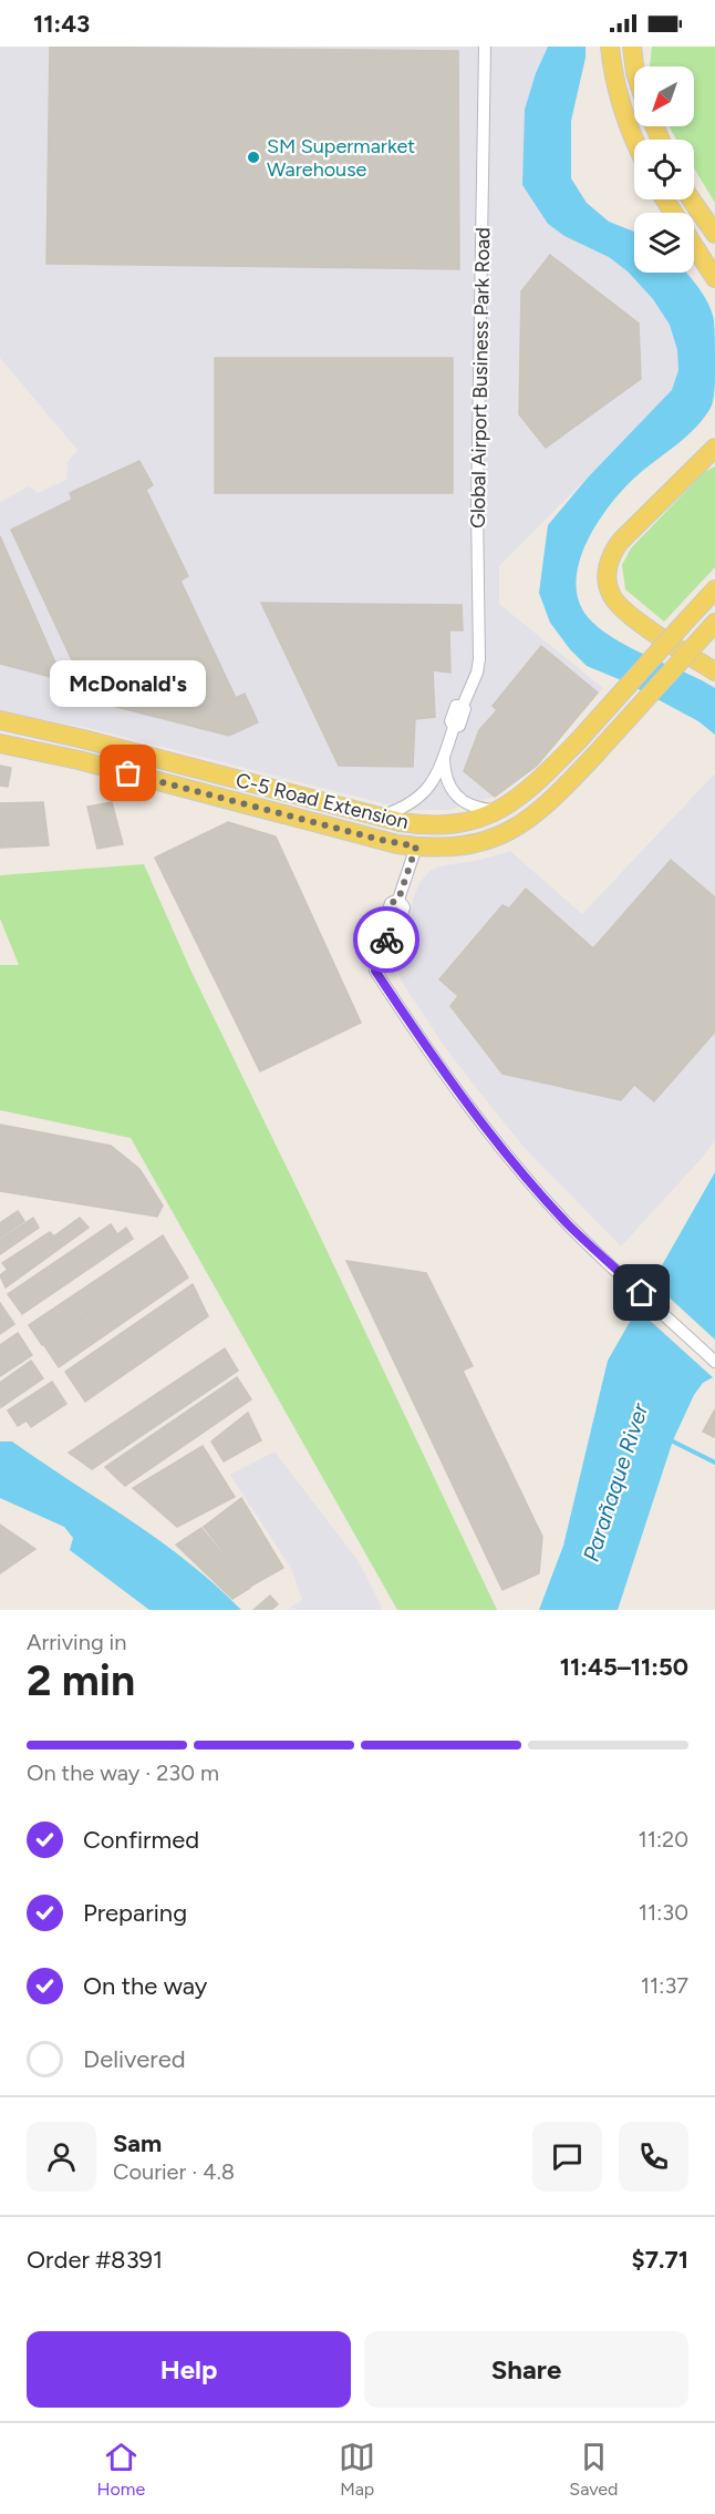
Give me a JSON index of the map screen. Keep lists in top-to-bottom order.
{
  "streets": {
    "main road": ["C-5 Road Extension"],
    "street": ["Global Airport Business Park Road"]
  },
  "crossings": [
    ["Global Airport Business Park Road", "C-5 Road Extension"]
  ],
  "water": ["Parañaque River"],
  "places": ["SM Supermarket Warehouse", "McDonald's"],
  "north": "bottom left",
  "page": {
    "status": "11:43",
    "bubble": "McDonald's",
    "heading": ["2 min", "Arriving in", "11:45–11:50"],
    "panel": [
      "Sam",
      "Courier · 4.8",
      "Order #8391",
      "$7.71"
    ],
    "bar": "On the way · 230 m",
    "list": [
      ["Confirmed", "11:20"],
      ["Preparing", "11:30"],
      ["On the way", "11:37"],
      "Delivered"
    ],
    "buttons": ["Help", "Share"],
    "tabs": ["Home", "Map", "Saved"]
  }
}
